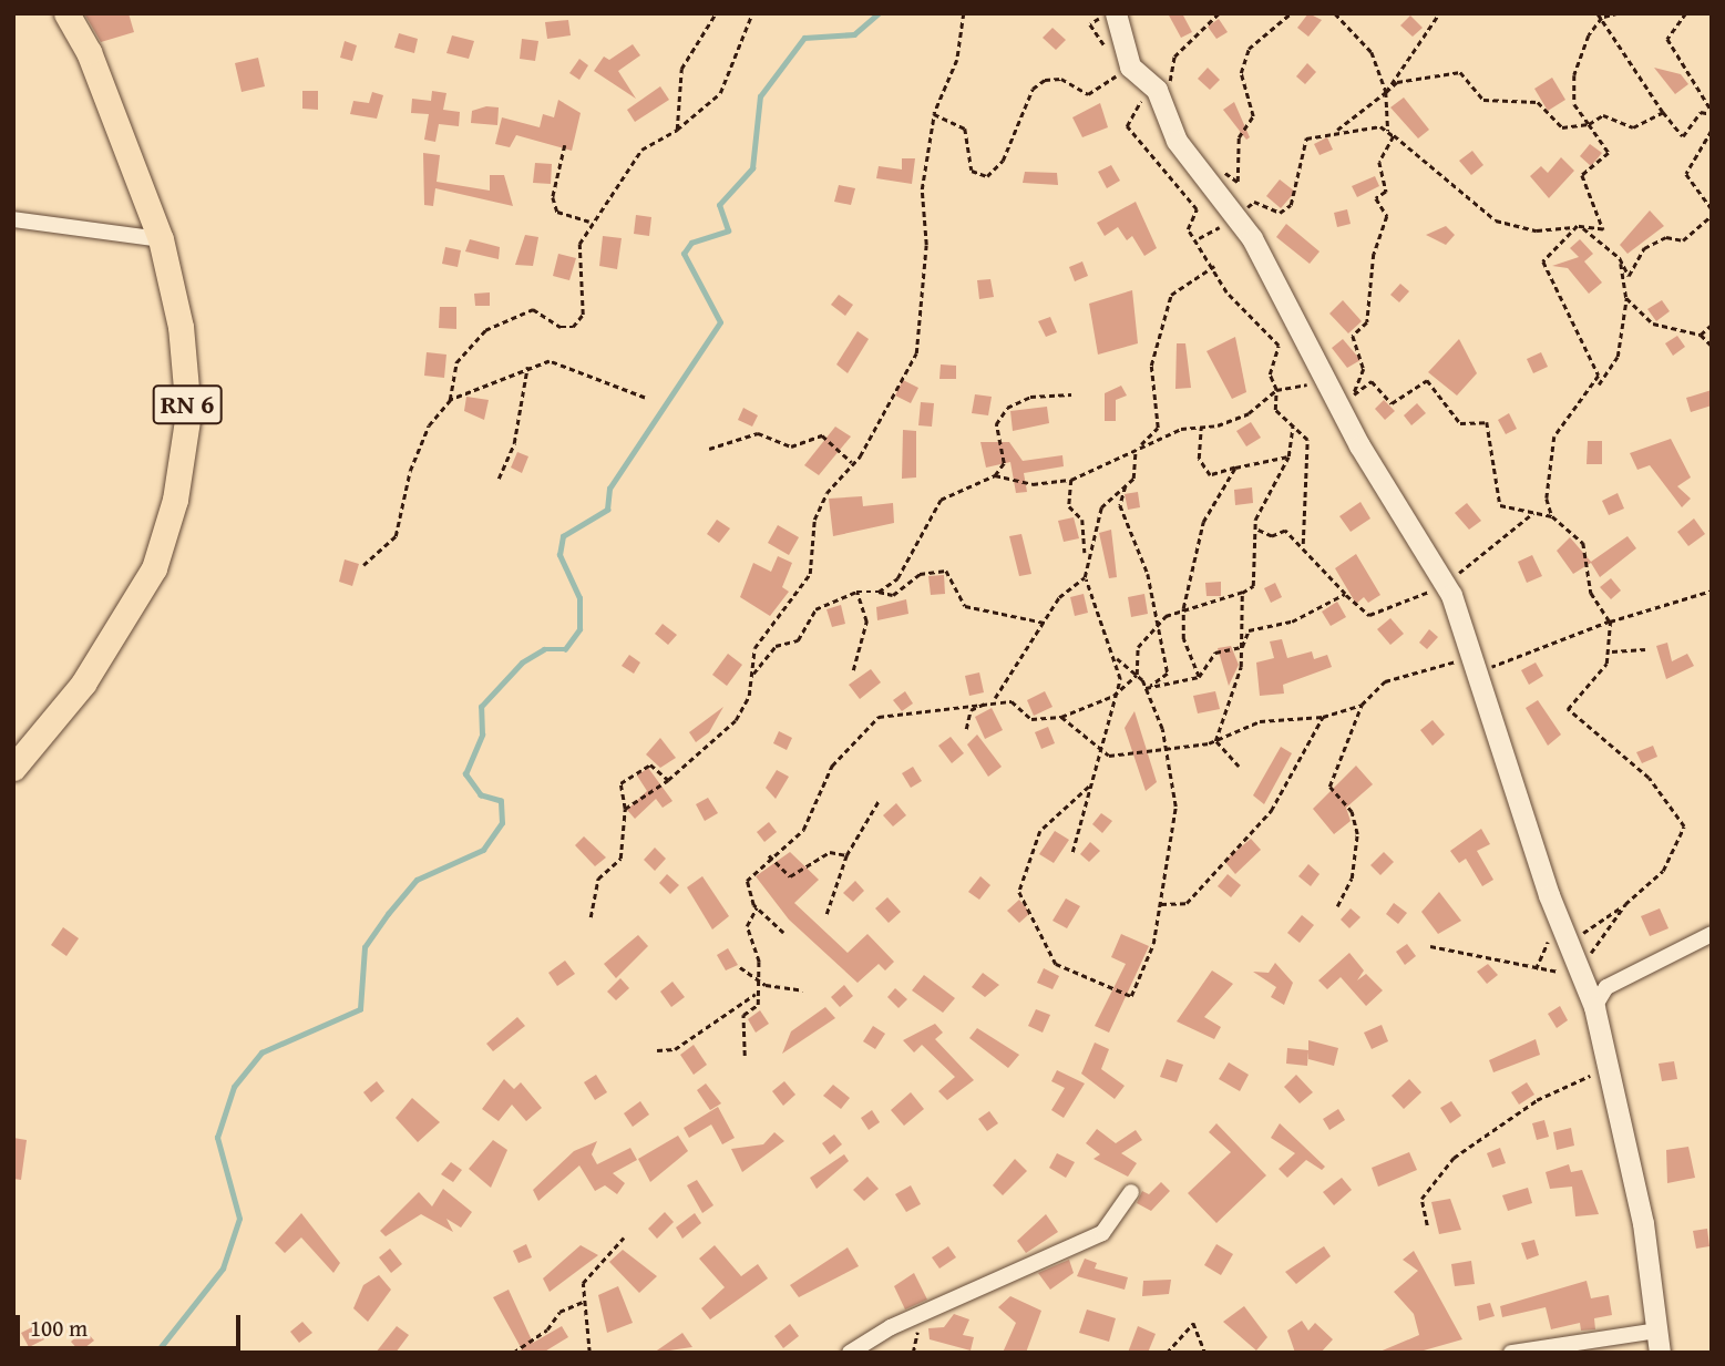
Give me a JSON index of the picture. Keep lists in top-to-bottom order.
{
  "streets": {
    "main road": ["RN 6"]
  },
  "scale_bar": "100 m"
}
